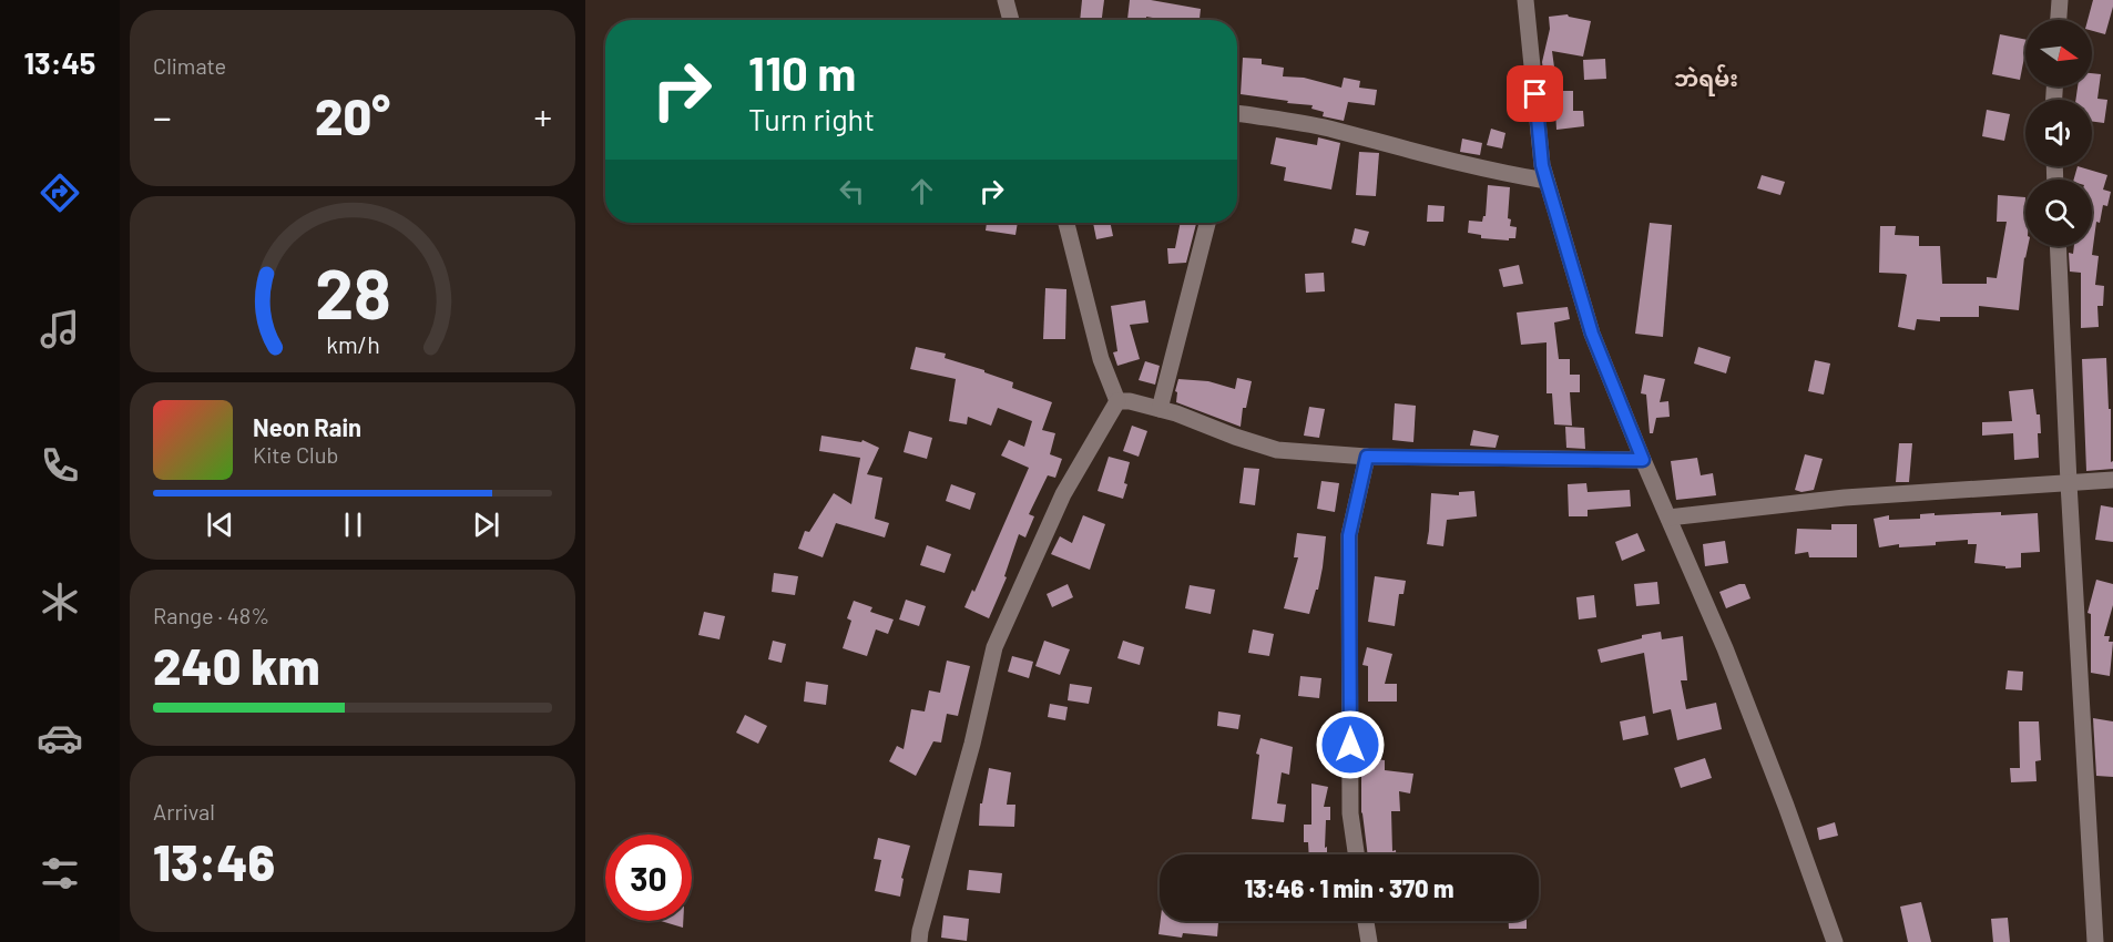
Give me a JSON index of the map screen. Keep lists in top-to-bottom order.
{
  "districts": ["ဘဲရမ်း"],
  "north": "right",
  "page": {
    "tabs": "13:45",
    "tile": [
      "Climate",
      ["Range · 48%", "240 km"],
      ["Arrival", "13:46"]
    ],
    "turn": ["110 m", "Turn right"],
    "heat": ["−", "20°", "+"],
    "song": ["Neon Rain", "Kite Club"],
    "limit": "30",
    "trip": "13:46 · 1 min · 370 m",
    "gauge": ["28", "km/h"]
  }
}
